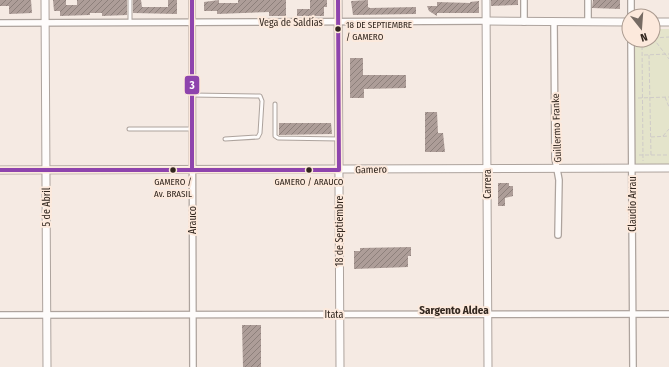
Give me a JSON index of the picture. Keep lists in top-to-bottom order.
{
  "streets": {
    "street": [
      "Vega de Saldías",
      "Guillermo Franke",
      "Gamero",
      "Carrera",
      "Claudio Arrau",
      "5 de Abril",
      "Arauco",
      "18 de Septiembre",
      "Itata"
    ]
  },
  "crossings": [
    ["Vega de Saldías", "Guillermo Franke"],
    ["Vega de Saldías", "Carrera"],
    ["Vega de Saldías", "5 de Abril"],
    ["Vega de Saldías", "Arauco"],
    ["Vega de Saldías", "18 de Septiembre"],
    ["Guillermo Franke", "Gamero"],
    ["Gamero", "Carrera"],
    ["Gamero", "Claudio Arrau"],
    ["Gamero", "5 de Abril"],
    ["Gamero", "Arauco"],
    ["Gamero", "18 de Septiembre"],
    ["Carrera", "Itata"],
    ["Claudio Arrau", "Itata"],
    ["5 de Abril", "Itata"],
    ["Arauco", "Itata"],
    ["18 de Septiembre", "Itata"]
  ],
  "districts": ["Sargento Aldea"],
  "places": ["18 DE SEPTIEMBRE / GAMERO", "GAMERO / Av. BRASIL", "GAMERO / ARAUCO"],
  "lines": ["transit line 3"],
  "north": "bottom"
}
